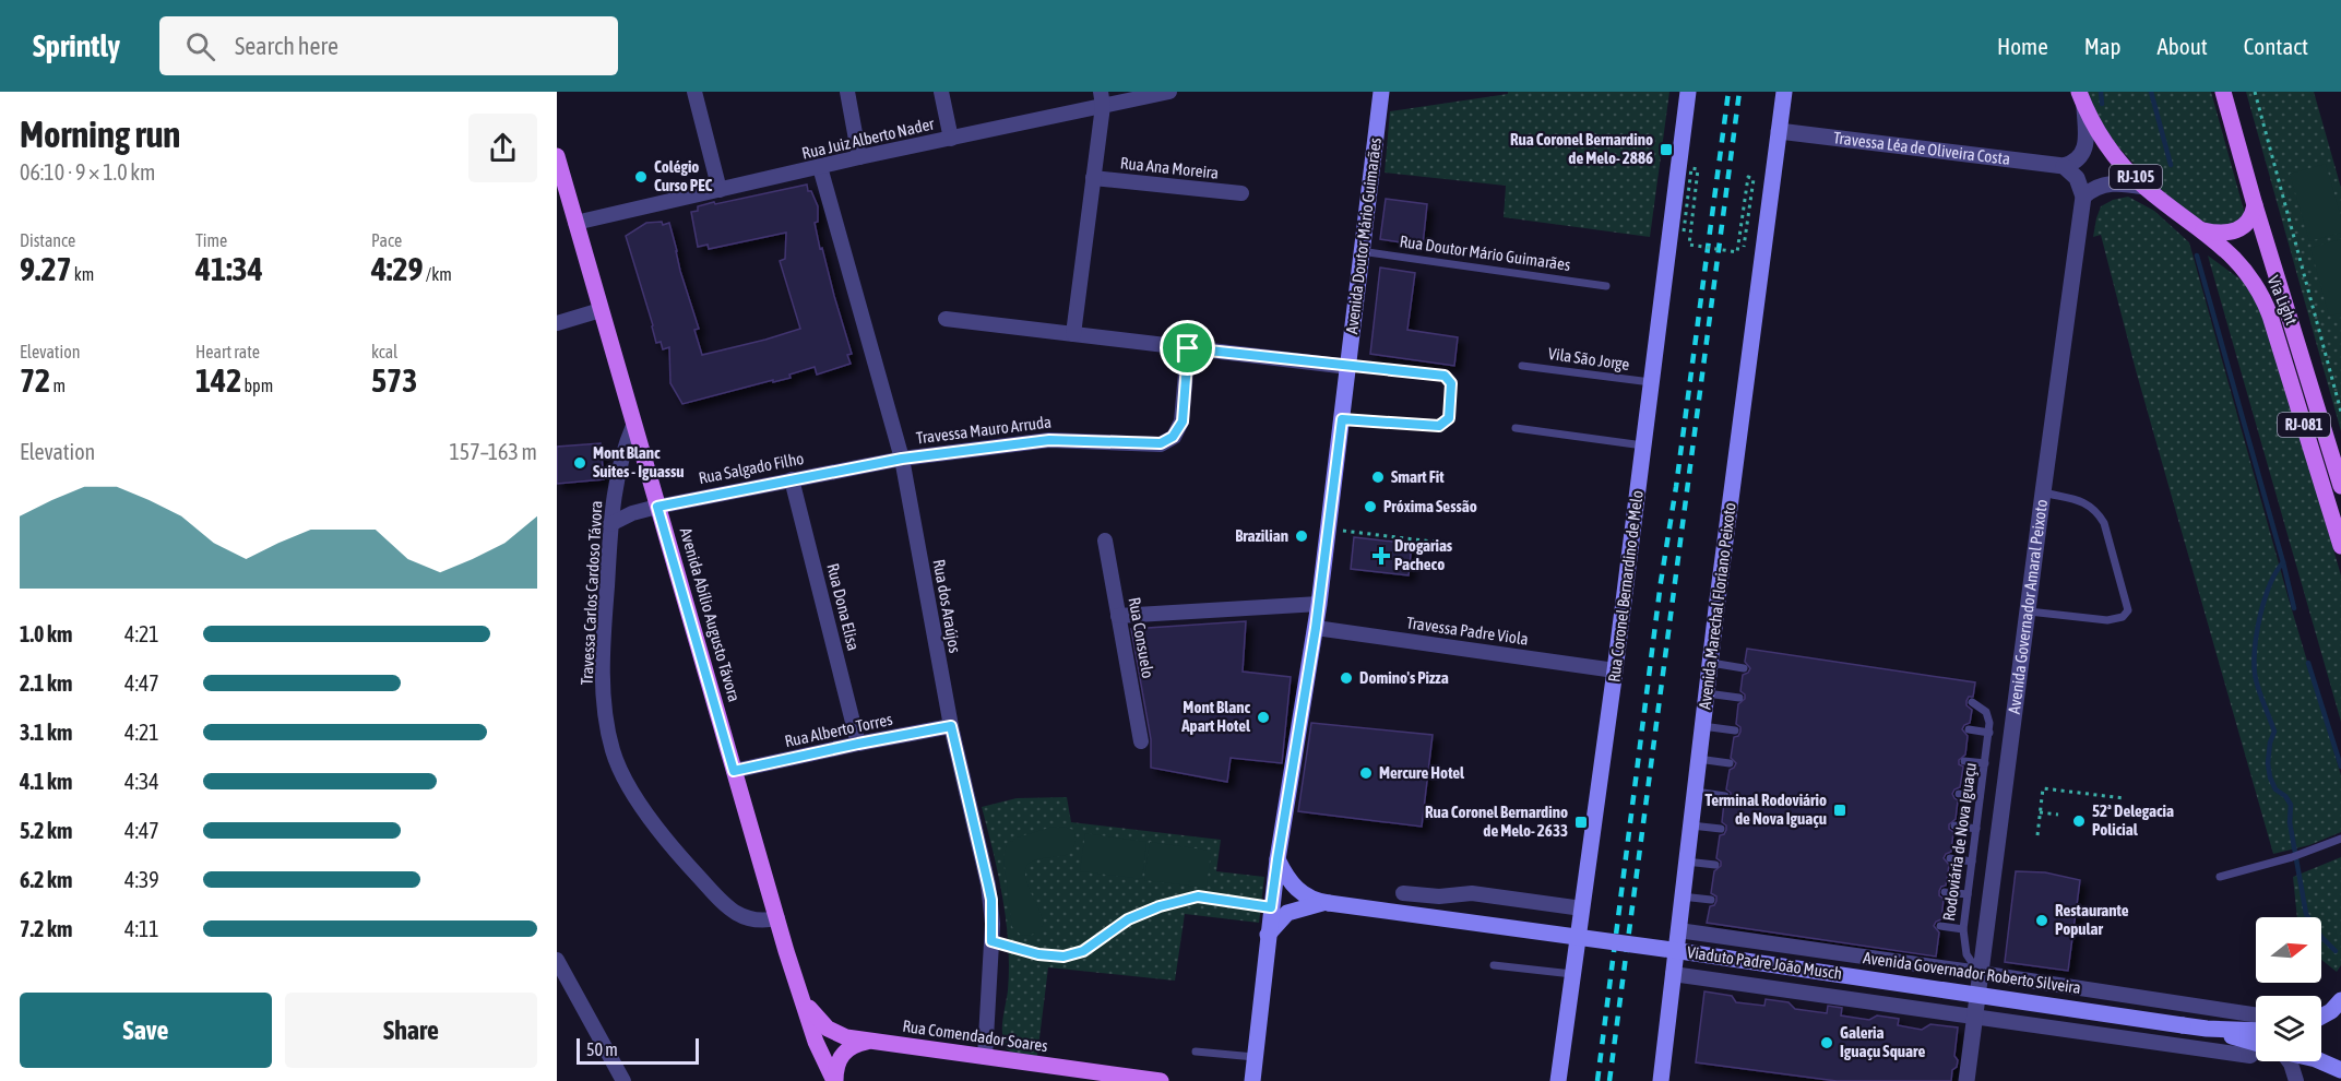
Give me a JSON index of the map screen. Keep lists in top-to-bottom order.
{
  "streets": {
    "main road": [
      "RJ-105",
      "Avenida Doutor Mário Guimarães",
      "Via Light",
      "RJ-081",
      "Rua Coronel Bernardino de Melo",
      "Avenida Marechal Floriano Peixoto",
      "Avenida Abílio Augusto Távora",
      "Viaduto Padre João Musch",
      "Rua Comendador Soares"
    ],
    "street": [
      "Rua Juiz Alberto Nader",
      "Travessa Léa de Oliveira Costa",
      "Rua Ana Moreira",
      "Travessa Mauro Arruda",
      "Rua Salgado Filho",
      "Travessa Carlos Cardoso Távora",
      "Rua dos Araújos",
      "Rua Dona Elisa",
      "Avenida Governador Amaral Peixoto",
      "Travessa Padre Viola",
      "Rua Consuelo",
      "Rua Alberto Torres",
      "Avenida Governador Roberto Silveira"
    ],
    "lane": ["Rua Doutor Mário Guimarães", "Vila São Jorge", "Rodoviária de Nova Iguaçu"]
  },
  "crossings": [
    ["Rua Juiz Alberto Nader", "Rua dos Araújos"],
    ["Rua Juiz Alberto Nader", "Avenida Abílio Augusto Távora"],
    ["Travessa Léa de Oliveira Costa", "Avenida Marechal Floriano Peixoto"],
    ["Avenida Doutor Mário Guimarães", "Rua Doutor Mário Guimarães"],
    ["Avenida Doutor Mário Guimarães", "Travessa Padre Viola"],
    ["Avenida Doutor Mário Guimarães", "Viaduto Padre João Musch"],
    ["Vila São Jorge", "Rua Coronel Bernardino de Melo"],
    ["Travessa Mauro Arruda", "Rua Salgado Filho"],
    ["Travessa Mauro Arruda", "Rua dos Araújos"],
    ["Rua Salgado Filho", "Travessa Carlos Cardoso Távora"],
    ["Rua Salgado Filho", "Rua dos Araújos"],
    ["Rua Salgado Filho", "Rua Dona Elisa"],
    ["Rua Salgado Filho", "Avenida Abílio Augusto Távora"],
    ["Rua Coronel Bernardino de Melo", "Travessa Padre Viola"],
    ["Travessa Carlos Cardoso Távora", "Avenida Abílio Augusto Távora"],
    ["Rua dos Araújos", "Rua Alberto Torres"],
    ["Rua dos Araújos", "Rua Comendador Soares"],
    ["Avenida Marechal Floriano Peixoto", "Avenida Governador Roberto Silveira"],
    ["Rua Dona Elisa", "Rua Alberto Torres"],
    ["Avenida Governador Amaral Peixoto", "Rodoviária de Nova Iguaçu"],
    ["Avenida Governador Amaral Peixoto", "Avenida Governador Roberto Silveira"],
    ["Avenida Abílio Augusto Távora", "Rua Alberto Torres"],
    ["Avenida Abílio Augusto Távora", "Rua Comendador Soares"],
    ["Rodoviária de Nova Iguaçu", "Avenida Governador Roberto Silveira"]
  ],
  "places": {
    "transit": ["Rua Coronel Bernardino de Melo- 2886", "Terminal Rodoviário de Nova Iguaçu", "Rua Coronel Bernardino de Melo- 2633"],
    "other": [
      "Colégio Curso PEC",
      "Mont Blanc Suites - Iguassu",
      "Smart Fit",
      "Próxima Sessão",
      "Brazilian",
      "Domino's Pizza",
      "Mont Blanc Apart Hotel",
      "Mercure Hotel",
      "52ª Delegacia Policial",
      "Restaurante Popular",
      "Galeria Iguaçu Square"
    ],
    "health": ["Drogarias Pacheco"]
  },
  "scale_bar": "50 m",
  "north": "right",
  "page": {
    "header": "Sprintly",
    "search": "Search here",
    "nav": [
      "Home",
      "Map",
      "About",
      "Contact"
    ],
    "heading": ["Morning run", "06:10 · 9 × 1.0 km"],
    "stats": [
      ["Distance", "9.27 km"],
      ["Time", "41:34"],
      ["Pace", "4:29 /km"],
      ["Elevation", "72 m"],
      ["Heart rate", "142 bpm"],
      ["kcal", "573"]
    ],
    "chart": ["Elevation", "157–163 m"],
    "list": [
      {
        "name": "1.0 km",
        "note": "4:21"
      },
      {
        "name": "2.1 km",
        "note": "4:47"
      },
      {
        "name": "3.1 km",
        "note": "4:21"
      },
      {
        "name": "4.1 km",
        "note": "4:34"
      },
      {
        "name": "5.2 km",
        "note": "4:47"
      },
      {
        "name": "6.2 km",
        "note": "4:39"
      },
      {
        "name": "7.2 km",
        "note": "4:11"
      }
    ],
    "buttons": ["Save", "Share"],
    "scale": "50 m"
  }
}
